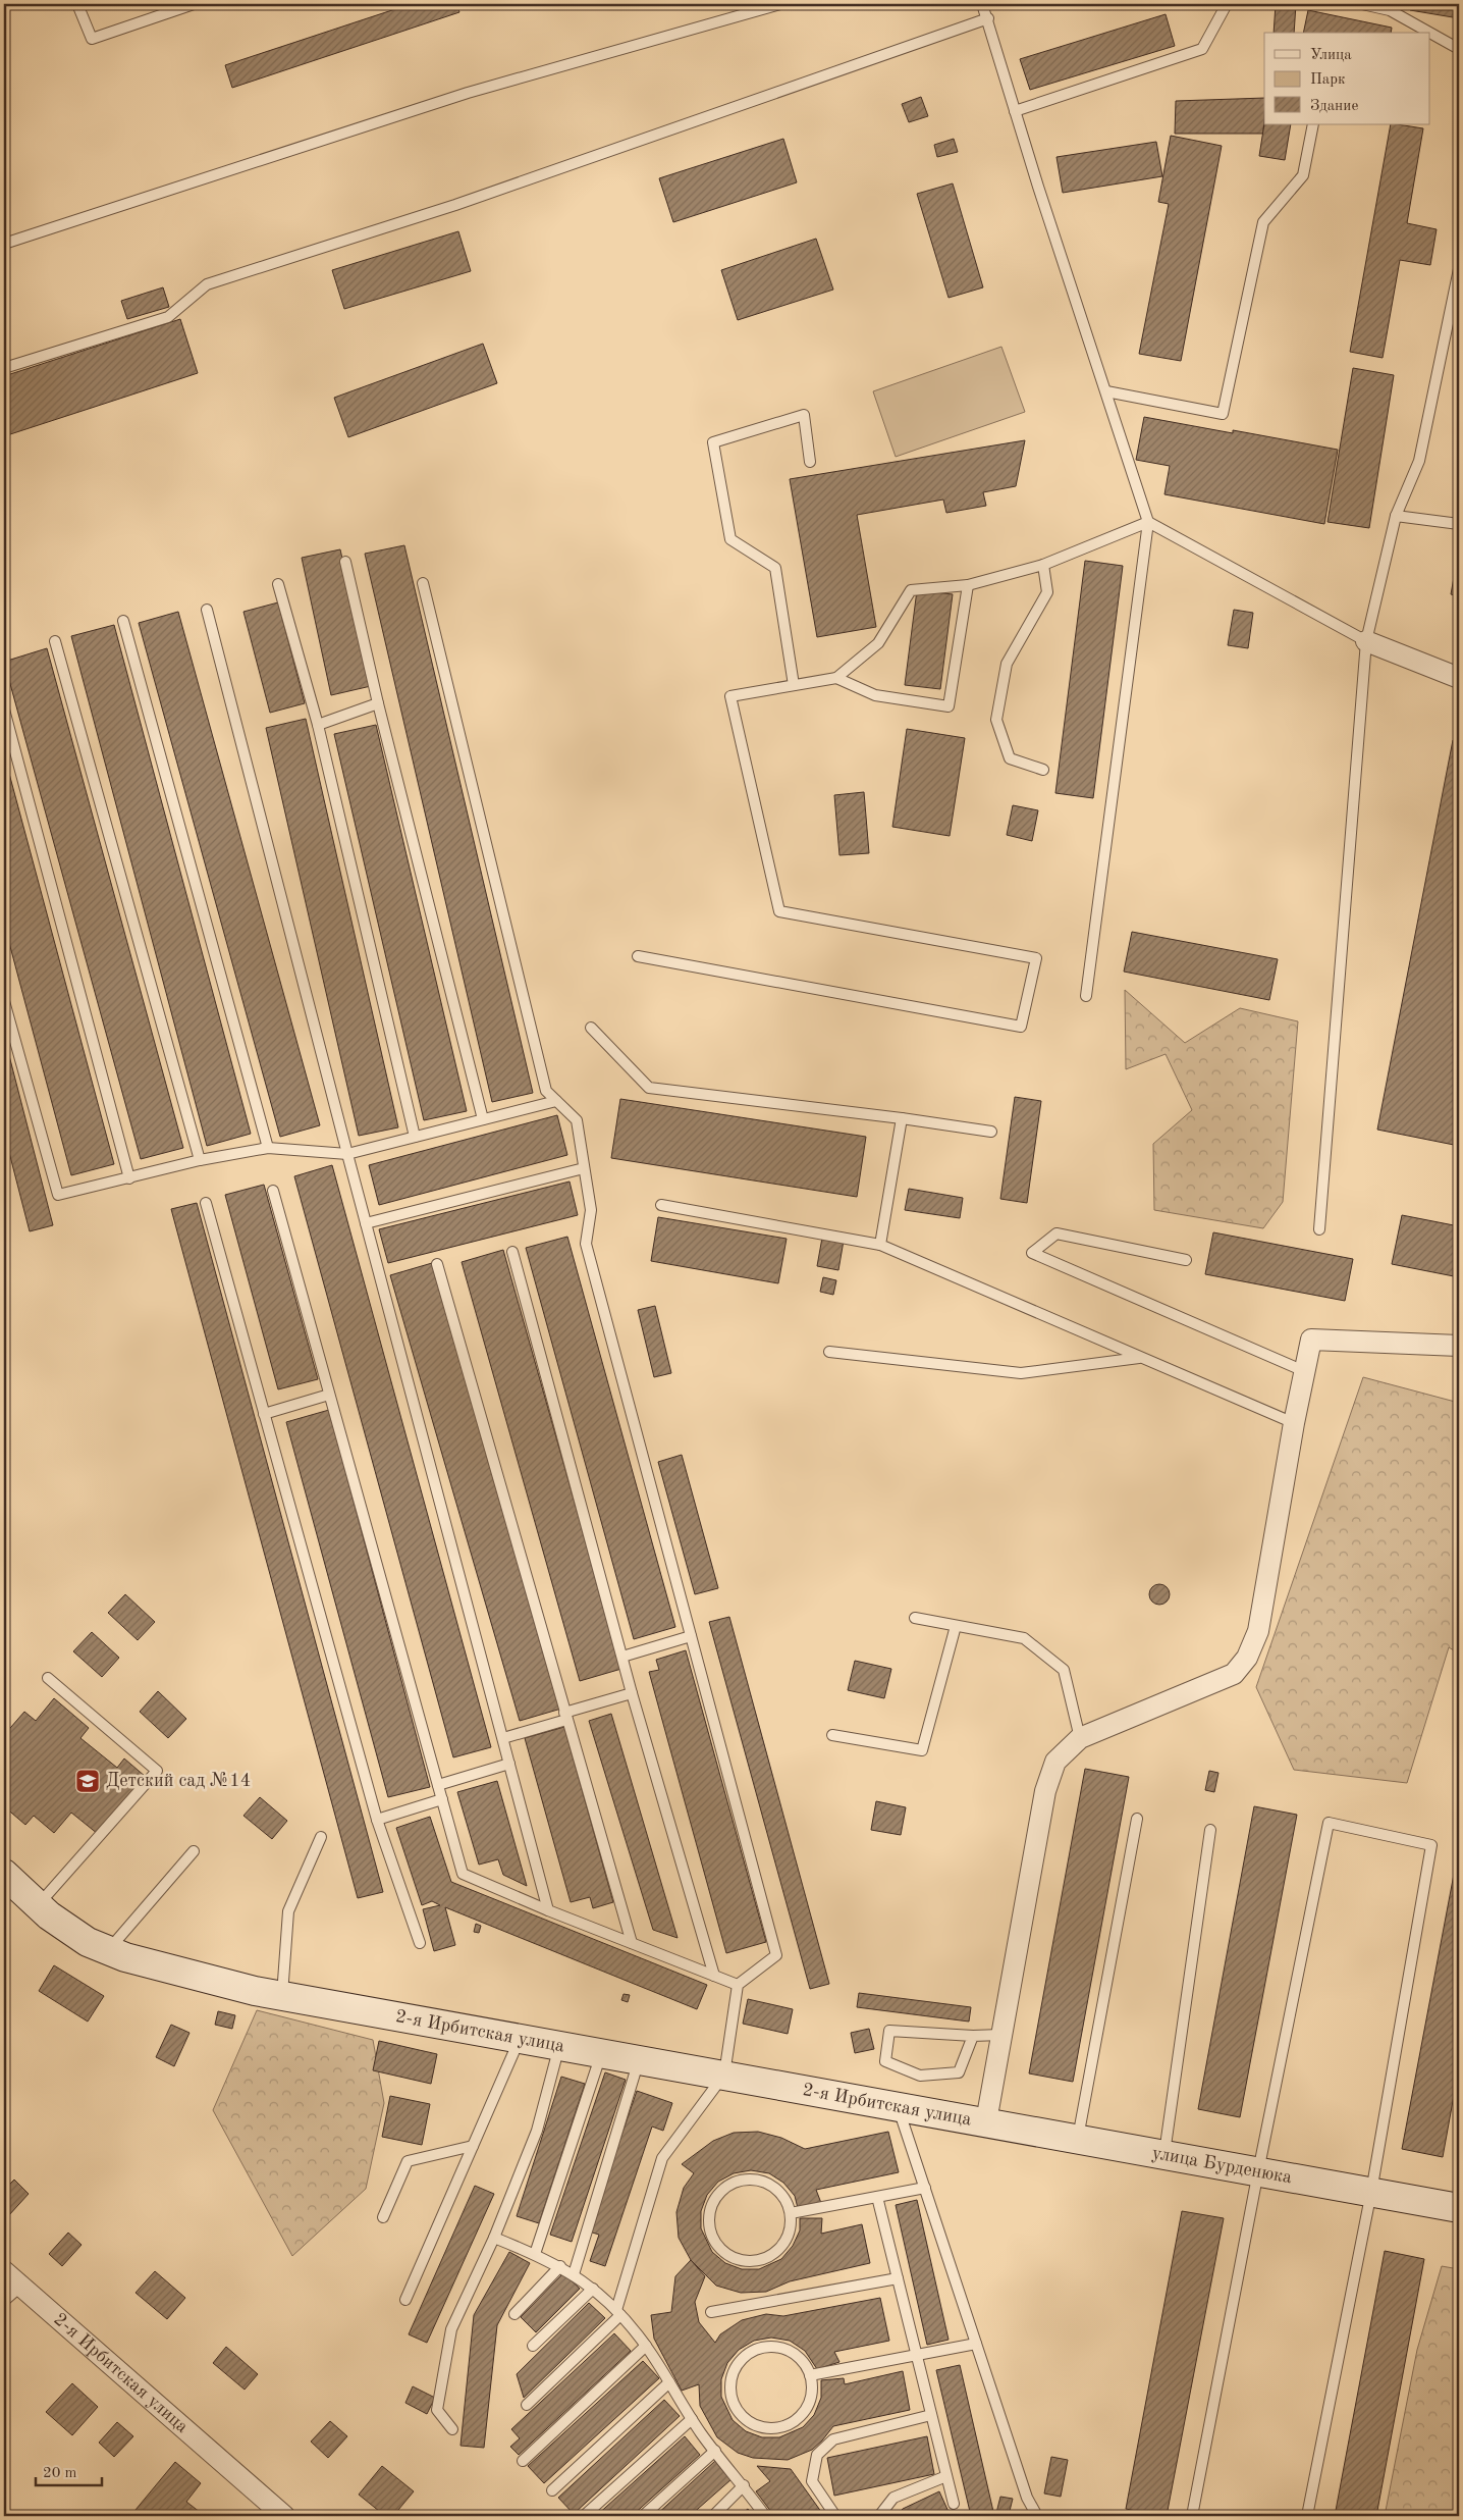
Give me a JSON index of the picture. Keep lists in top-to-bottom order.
{
  "streets": {
    "street": ["2-я Ирбитская улица", "улица Бурденюка"]
  },
  "crossings": [
    ["2-я Ирбитская улица", "улица Бурденюка"]
  ],
  "places": {
    "school or university": ["Детский сад №14"]
  },
  "legend": ["Улица", "Парк", "Здание"],
  "scale_bar": "20 m"
}
